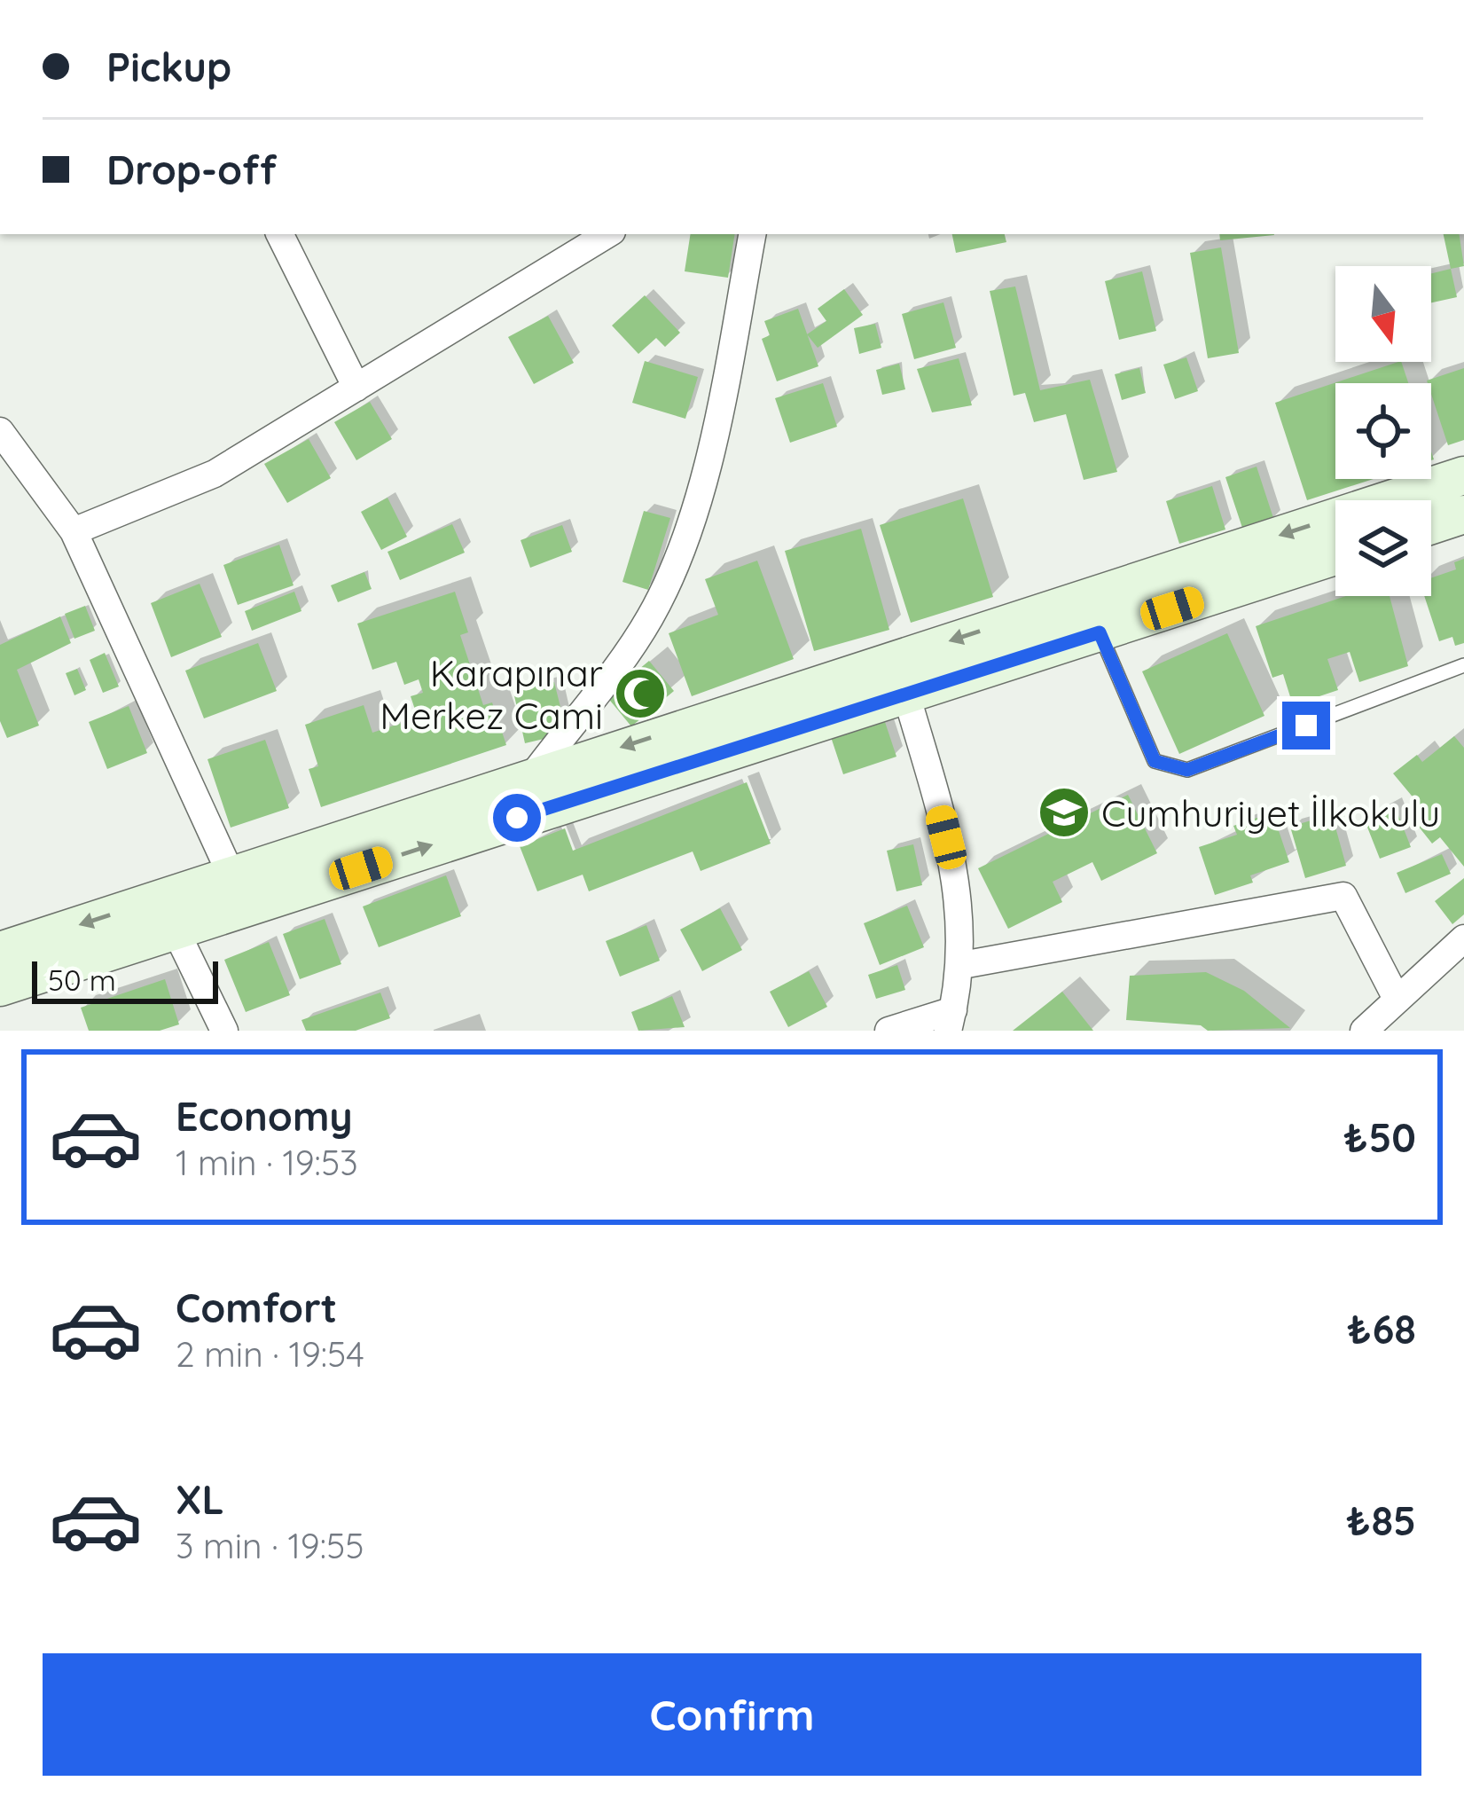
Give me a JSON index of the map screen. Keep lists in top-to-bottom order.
{
  "places": {
    "mosque": ["Karapınar Merkez Cami"],
    "school or university": ["Cumhuriyet İlkokulu"]
  },
  "scale_bar": "50 m",
  "north": "bottom",
  "page": {
    "banner": ["Pickup", "Drop-off"],
    "scale": "50 m",
    "list": [
      {
        "name": "Economy",
        "note": "1 min · 19:53",
        "value": "₺50"
      },
      {
        "name": "Comfort",
        "note": "2 min · 19:54",
        "value": "₺68"
      },
      {
        "name": "XL",
        "note": "3 min · 19:55",
        "value": "₺85"
      }
    ],
    "buttons": "Confirm"
  }
}
